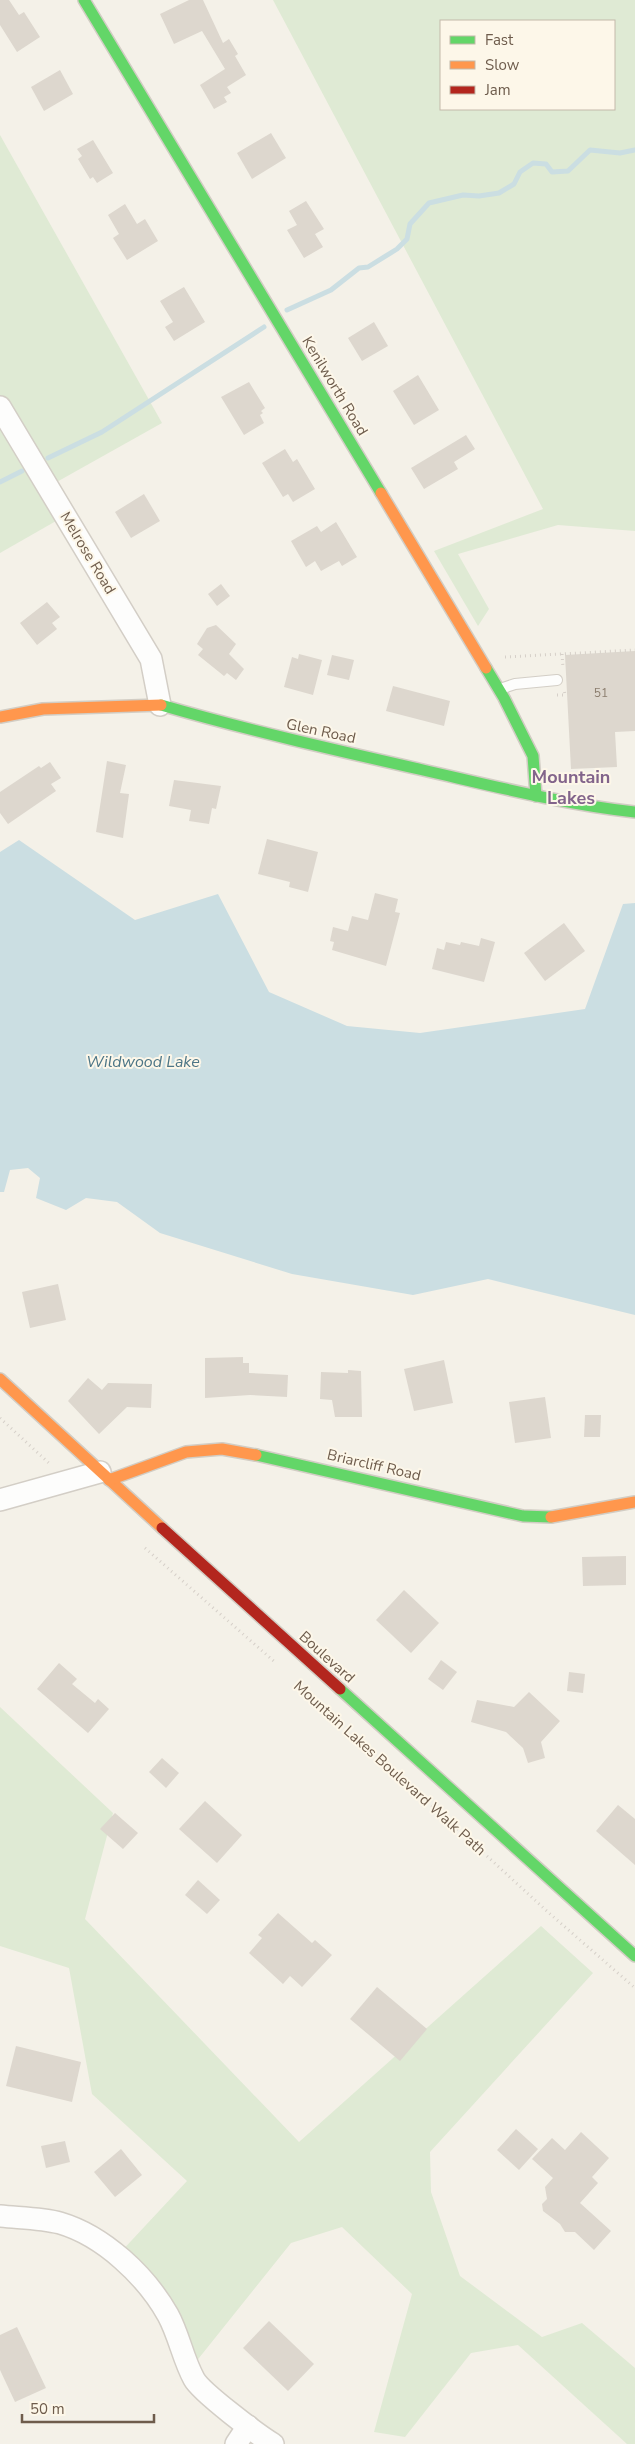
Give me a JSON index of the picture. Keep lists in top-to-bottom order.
{
  "streets": {
    "street": [
      "Kenilworth Road",
      "Melrose Road",
      "Glen Road",
      "Briarcliff Road",
      "Boulevard"
    ],
    "path": ["Mountain Lakes Boulevard Walk Path"]
  },
  "crossings": [
    ["Kenilworth Road", "Glen Road"],
    ["Melrose Road", "Glen Road"],
    ["Briarcliff Road", "Boulevard"]
  ],
  "districts": ["Mountain Lakes"],
  "water": ["Wildwood Lake"],
  "house_numbers": ["51"],
  "legend": ["Fast", "Slow", "Jam"],
  "scale_bar": "50 m"
}
